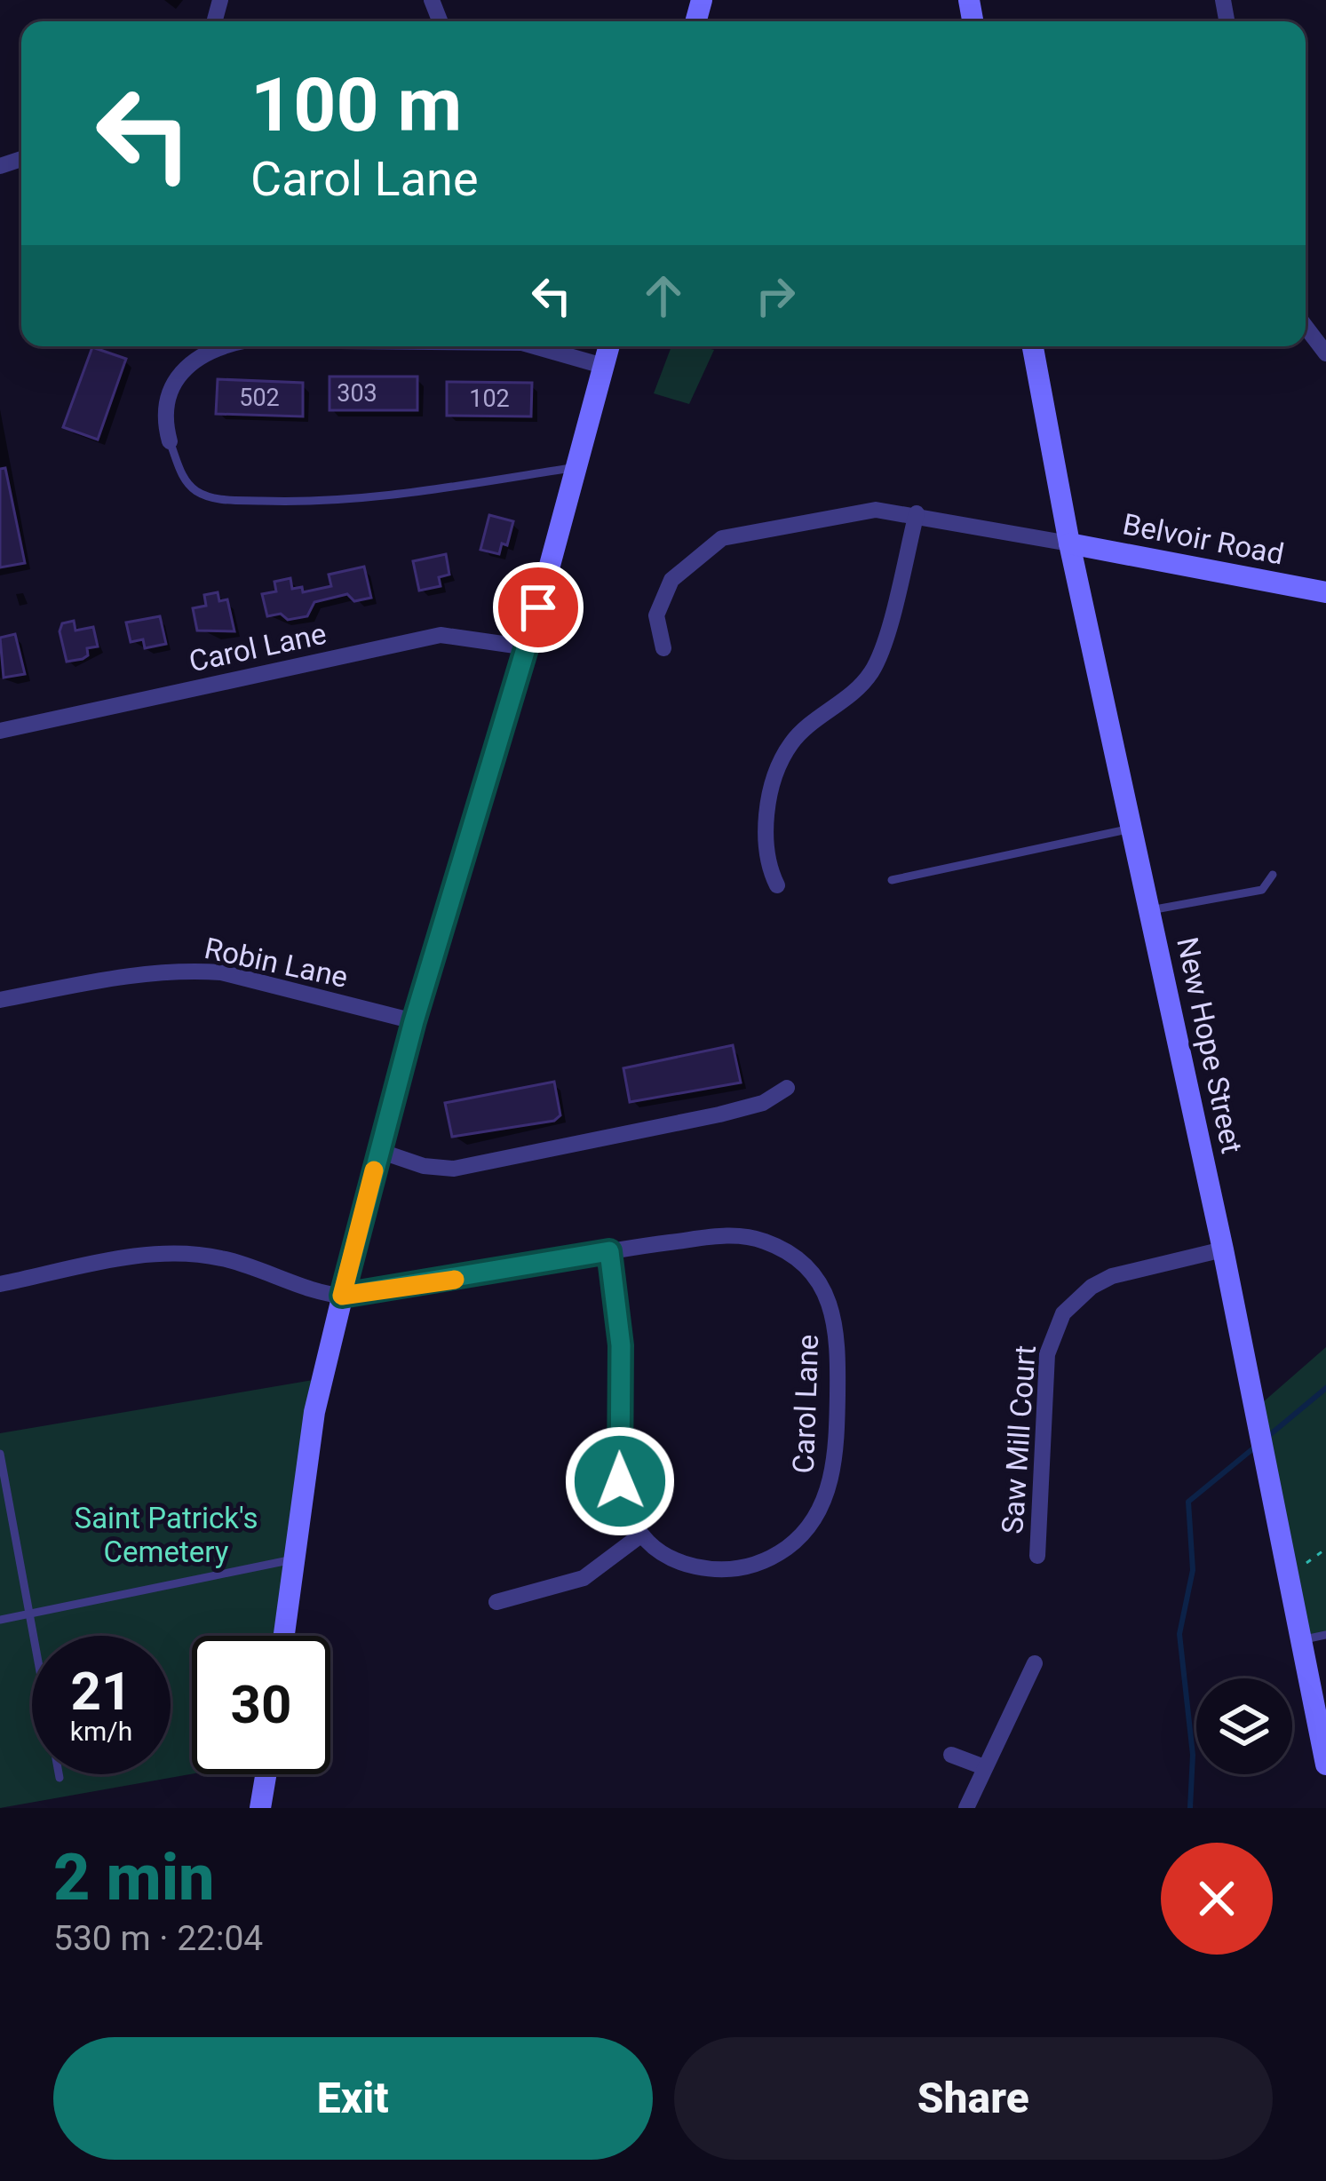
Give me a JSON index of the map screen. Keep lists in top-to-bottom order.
{
  "streets": {
    "street": [
      "Belvoir Road",
      "Carol Lane",
      "Robin Lane",
      "New Hope Street",
      "Saw Mill Court"
    ]
  },
  "crossings": [
    ["Belvoir Road", "New Hope Street"],
    ["New Hope Street", "Saw Mill Court"]
  ],
  "parks": ["Saint Patrick's Cemetery"],
  "house_numbers": ["303", "502", "102"],
  "page": {
    "turn": ["100 m", "Carol Lane"],
    "speed": "21 km/h",
    "limit": "30",
    "heading": ["2 min", "530 m · 22:04"],
    "buttons": ["Exit", "Share"]
  }
}
